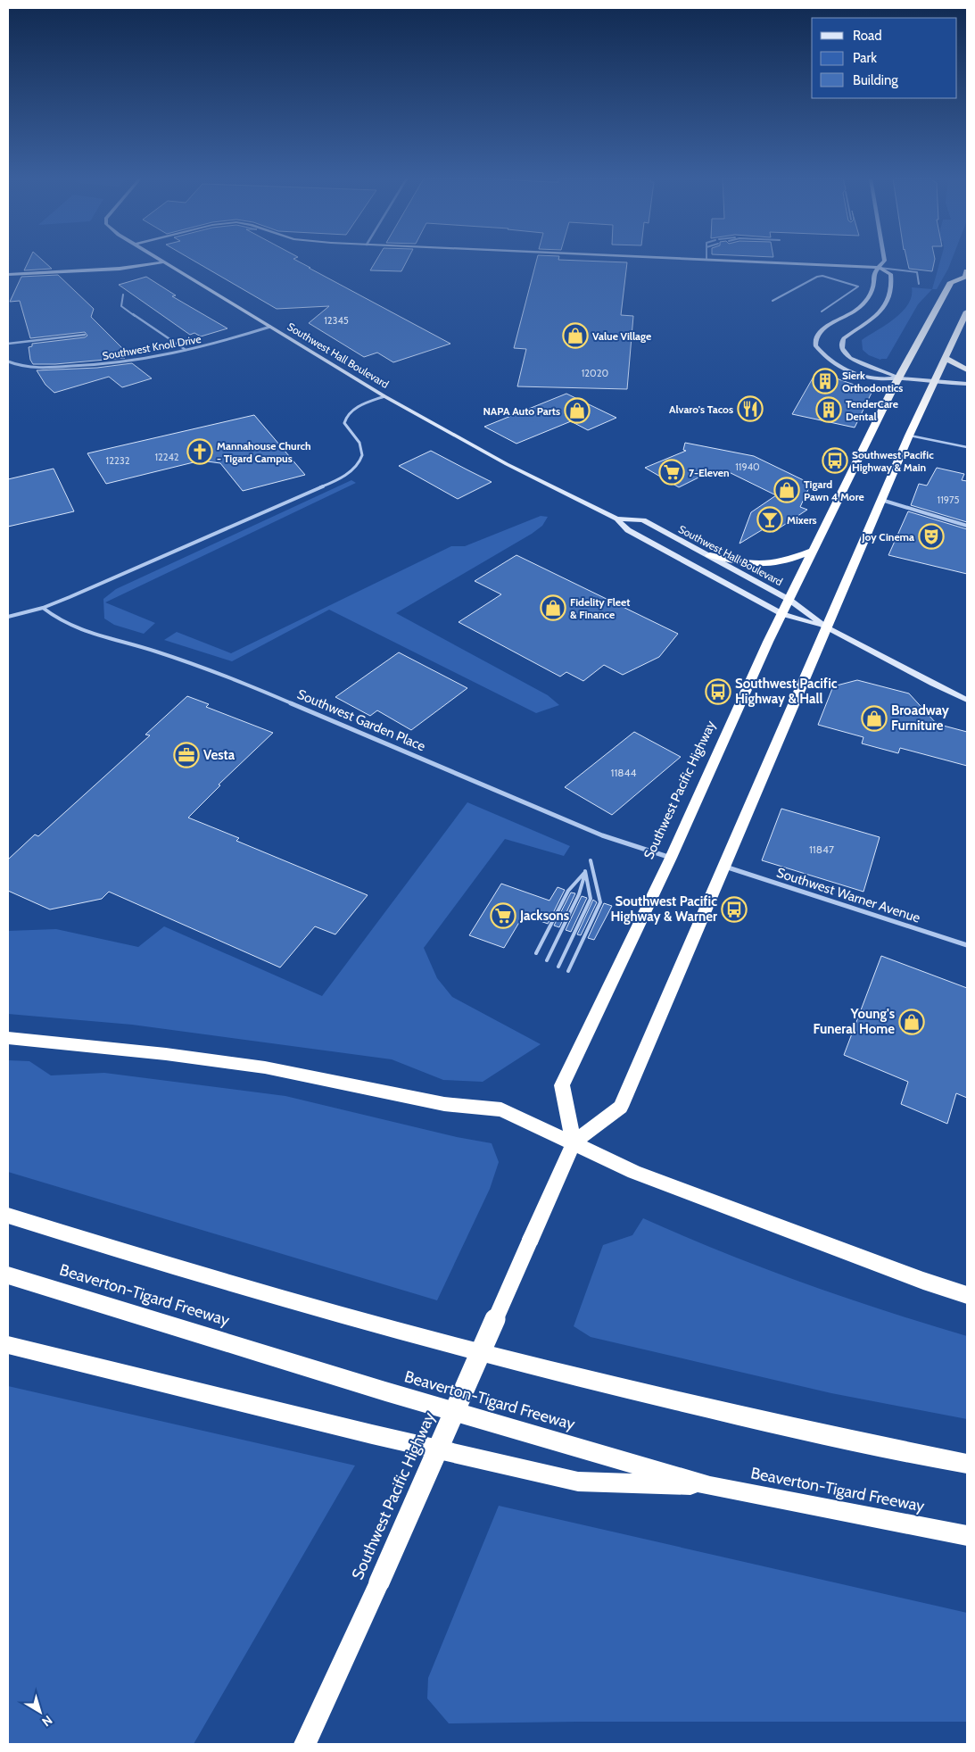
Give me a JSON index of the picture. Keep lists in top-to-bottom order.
{
  "streets": {
    "highway": ["Southwest Pacific Highway", "Beaverton-Tigard Freeway"],
    "street": [
      "Southwest Knoll Drive",
      "Southwest Hall Boulevard",
      "Southwest Garden Place",
      "Southwest Warner Avenue"
    ]
  },
  "crossings": [
    ["Southwest Knoll Drive", "Southwest Hall Boulevard"],
    ["Southwest Hall Boulevard", "Southwest Pacific Highway"],
    ["Southwest Garden Place", "Southwest Pacific Highway"],
    ["Southwest Pacific Highway", "Southwest Warner Avenue"]
  ],
  "places": {
    "shop": [
      "Value Village",
      "NAPA Auto Parts",
      "Tigard Pawn 4 More",
      "Fidelity Fleet & Finance",
      "Broadway Furniture",
      "Young's Funeral Home"
    ],
    "building": ["Sierk Orthodontics", "TenderCare Dental"],
    "restaurant": ["Alvaro's Tacos"],
    "church": ["Mannahouse Church - Tigard Campus"],
    "bus stop": ["Southwest Pacific Highway & Main", "Southwest Pacific Highway & Hall", "Southwest Pacific Highway & Warner"],
    "supermarket": ["7-Eleven", "Jacksons"],
    "bar": ["Mixers"],
    "theatre": ["Joy Cinema"],
    "office": ["Vesta"]
  },
  "house_numbers": [
    "12345",
    "12020",
    "12242",
    "12232",
    "11940",
    "11975",
    "11844",
    "11847"
  ],
  "legend": ["Road", "Park", "Building"],
  "north": "bottom right"
}
